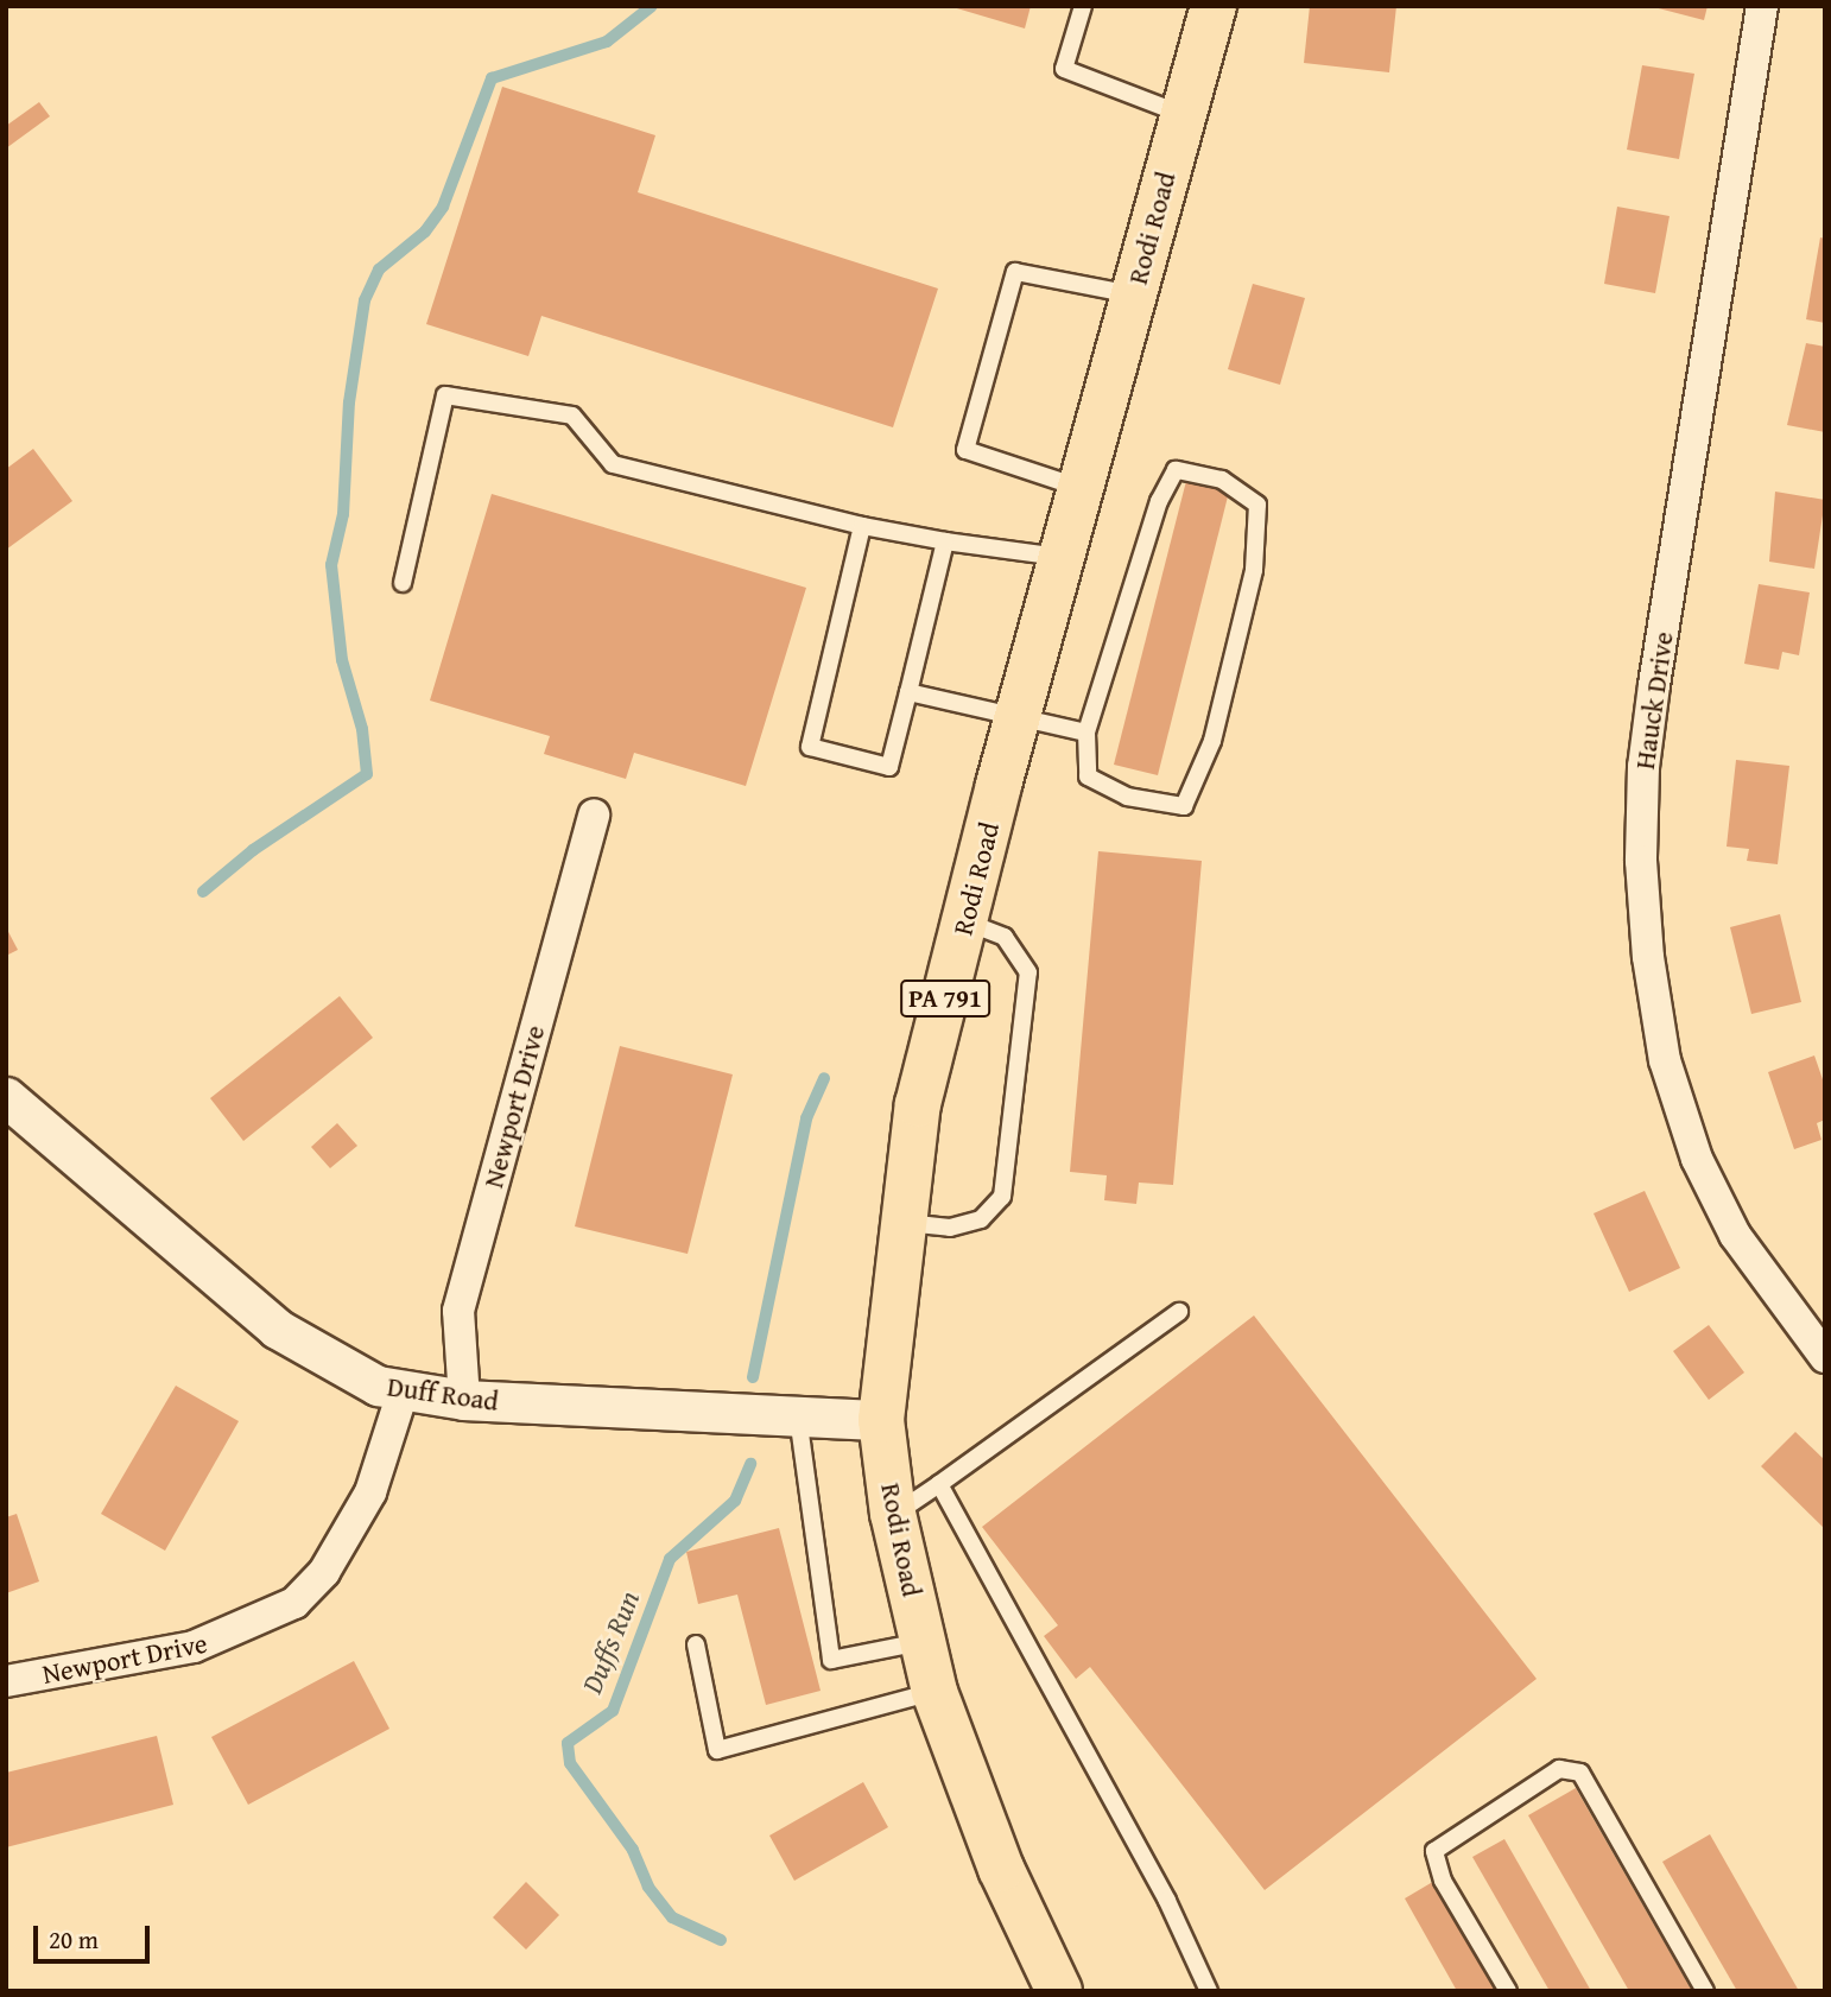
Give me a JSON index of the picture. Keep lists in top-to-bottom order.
{
  "streets": {
    "main road": ["Rodi Road", "PA 791"],
    "street": ["Hauck Drive", "Newport Drive", "Duff Road"]
  },
  "crossings": [
    ["Rodi Road", "Duff Road"],
    ["Newport Drive", "Duff Road"]
  ],
  "water": ["Duffs Run"],
  "scale_bar": "20 m"
}
